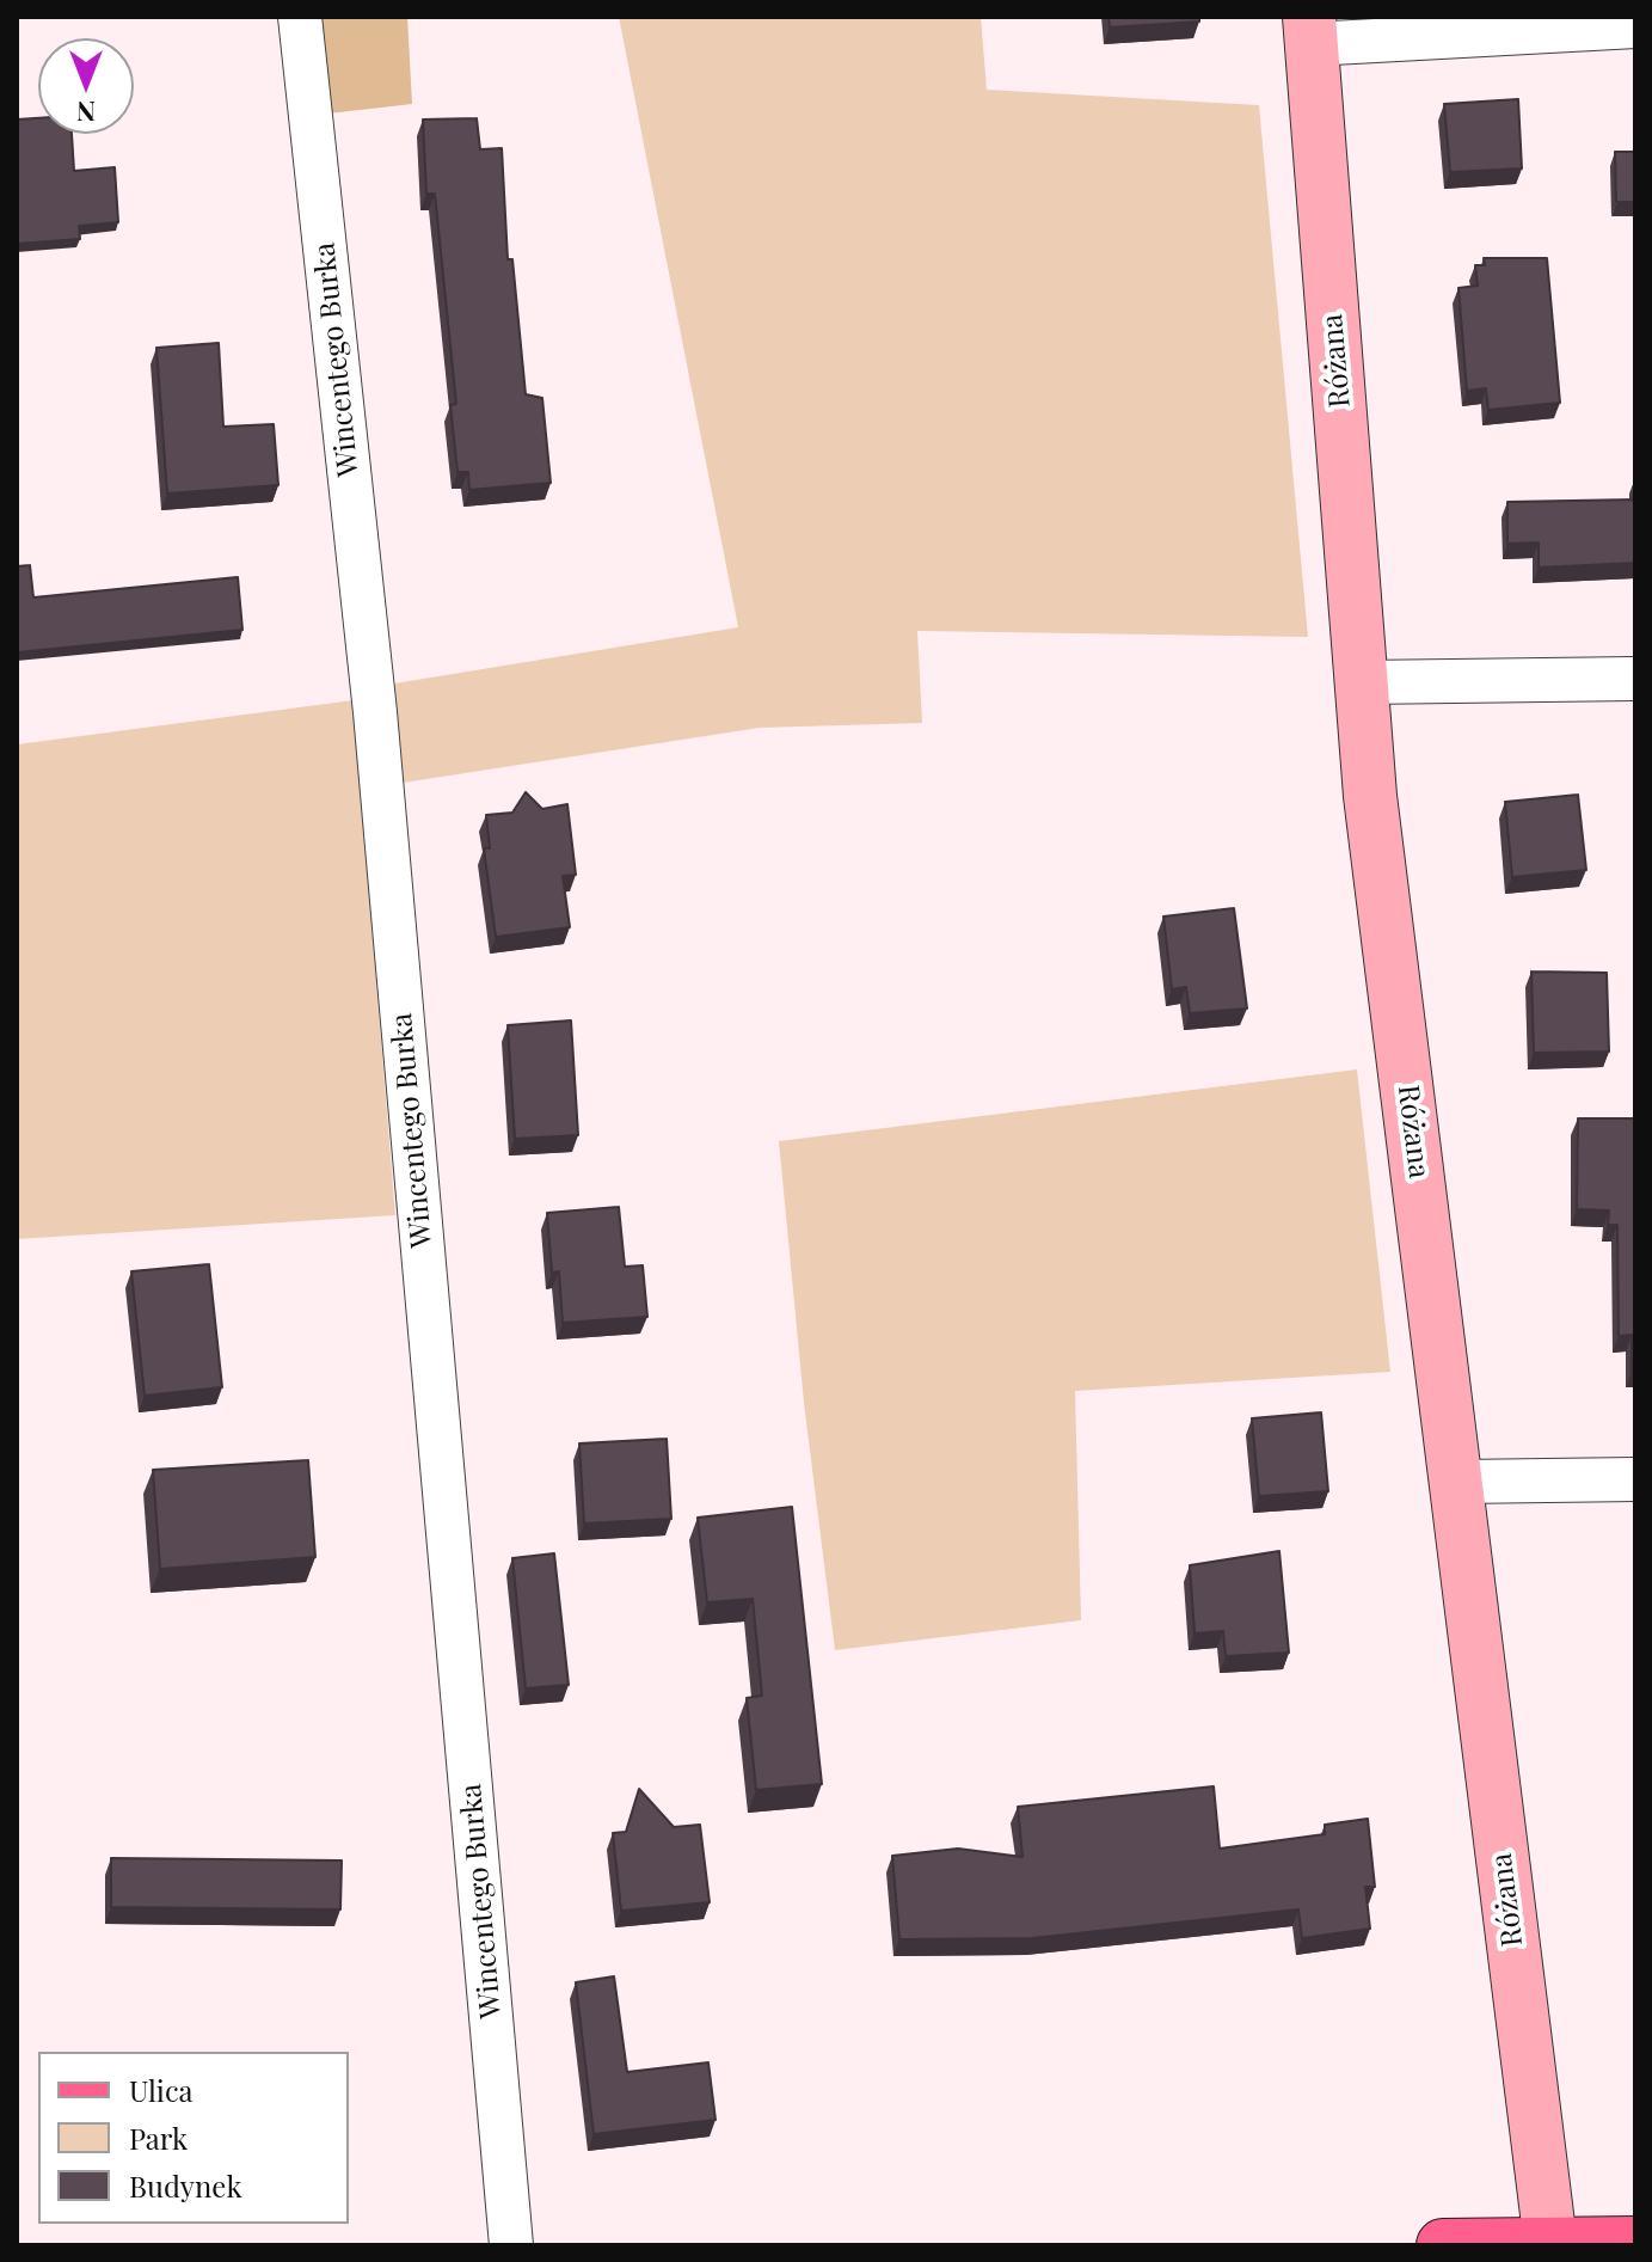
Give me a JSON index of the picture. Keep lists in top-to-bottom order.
{
  "streets": {
    "street": ["Wincentego Burka", "Różana"]
  },
  "legend": ["Ulica", "Park", "Budynek"],
  "north": "bottom"
}
